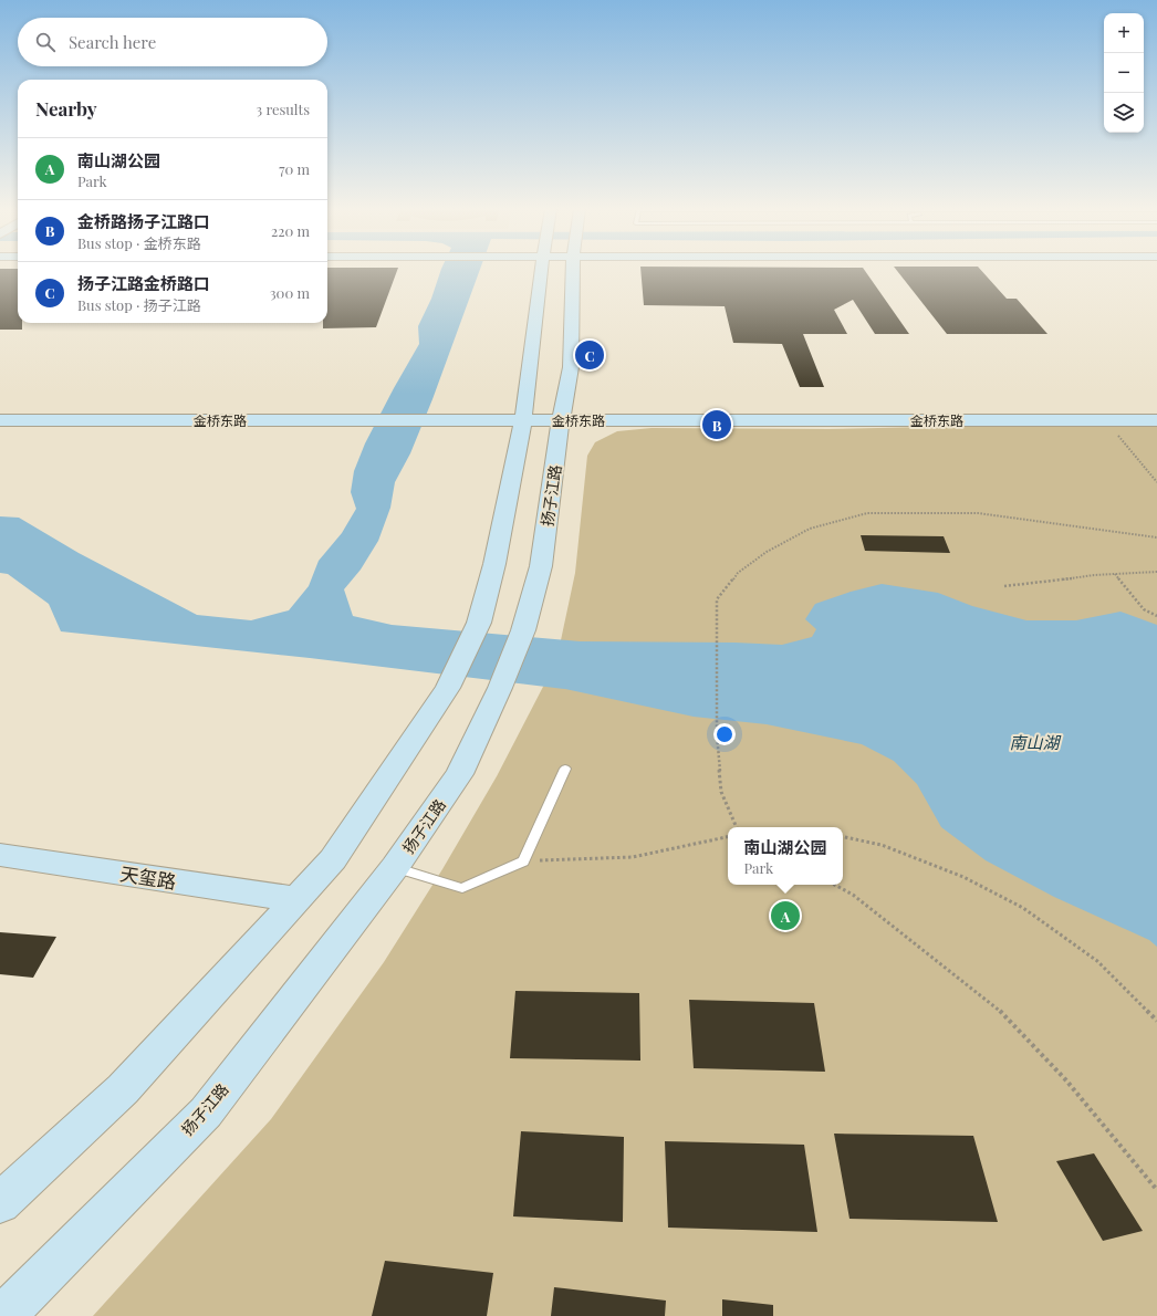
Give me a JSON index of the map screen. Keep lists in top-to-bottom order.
{
  "streets": {
    "street": ["金桥东路", "扬子江路", "天玺路"]
  },
  "crossings": [
    ["金桥东路", "扬子江路"]
  ],
  "water": ["南山湖"],
  "page": {
    "map_buttons": ["+", "−"],
    "search": "Search here",
    "heading": ["Nearby", "3 results"],
    "list": [
      {
        "mark": "A",
        "name": "南山湖公园",
        "note": "Park",
        "value": "70 m"
      },
      {
        "mark": "B",
        "name": "金桥路扬子江路口",
        "note": "Bus stop · 金桥东路",
        "value": "220 m"
      },
      {
        "mark": "C",
        "name": "扬子江路金桥路口",
        "note": "Bus stop · 扬子江路",
        "value": "300 m"
      }
    ],
    "pins": ["C", "B", "A"],
    "popup": ["南山湖公园", "Park"]
  }
}
